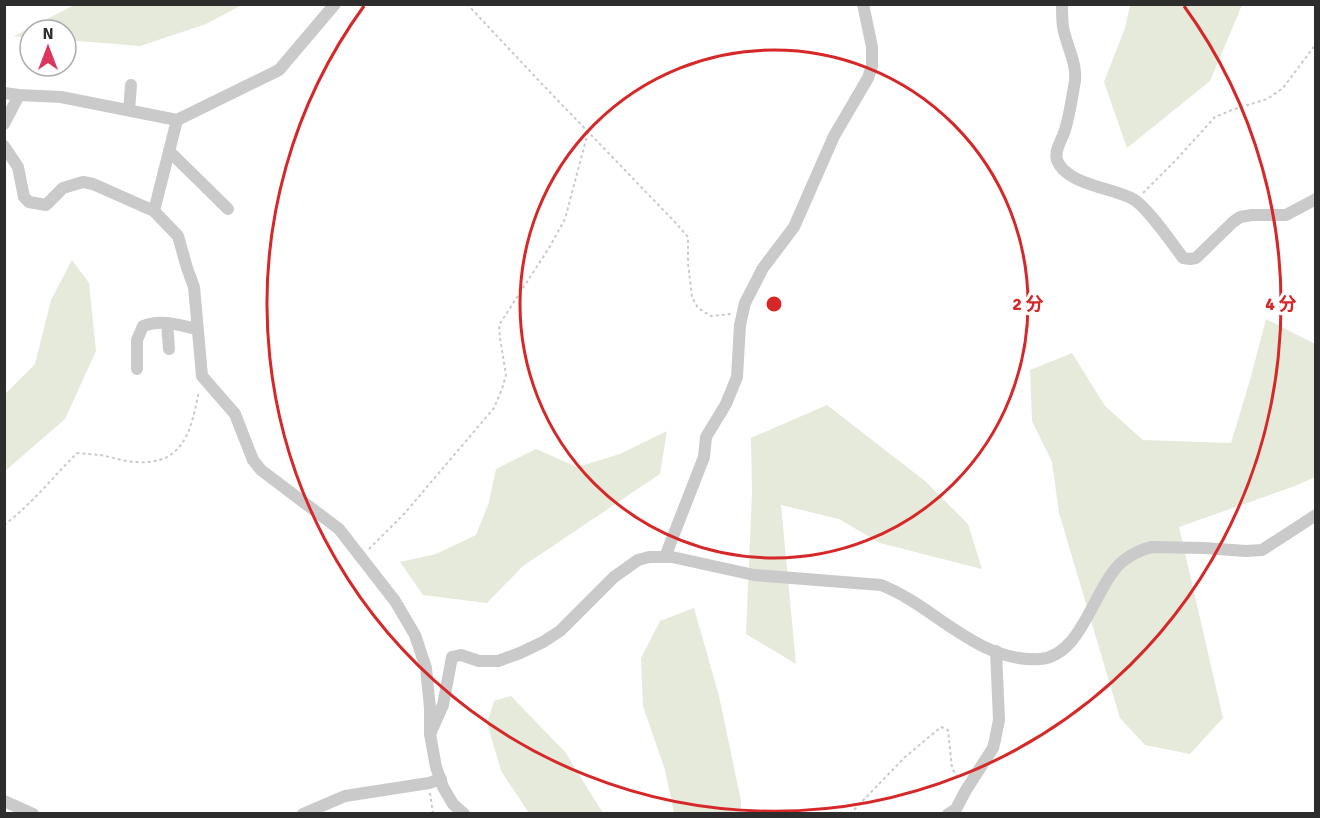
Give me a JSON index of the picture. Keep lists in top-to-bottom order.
{
  "north": "top",
  "rings": ["2 分", "4 分"]
}
